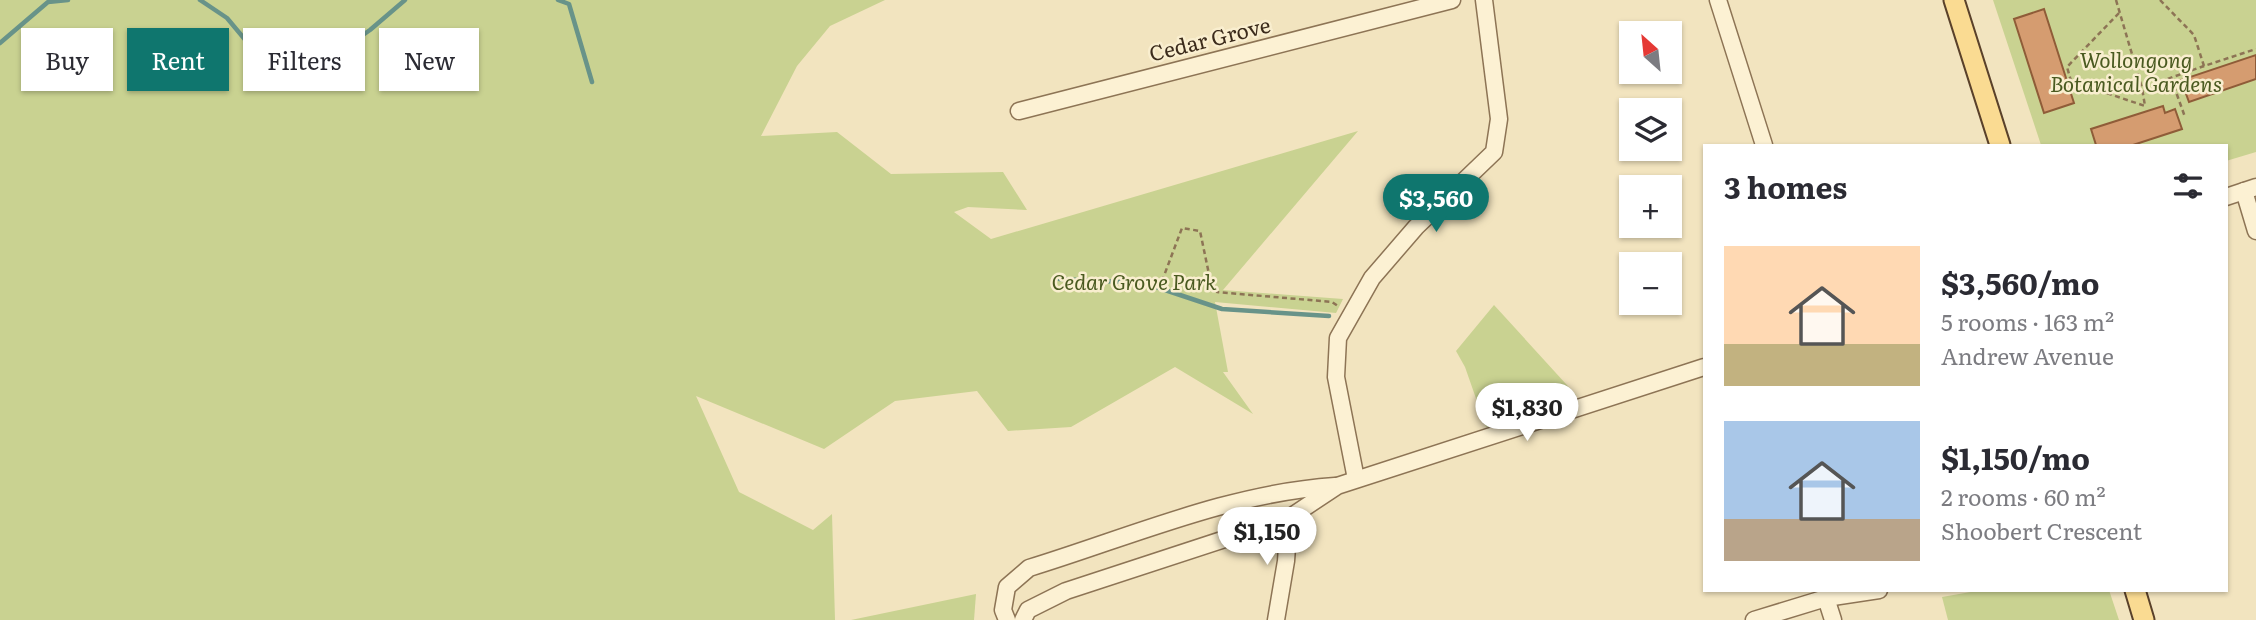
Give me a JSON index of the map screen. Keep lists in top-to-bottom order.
{
  "streets": {
    "street": ["Cedar Grove"]
  },
  "parks": ["Wollongong Botanical Gardens", "Cedar Grove Park"],
  "north": "top left",
  "page": {
    "map_buttons": ["+", "−"],
    "chip": [
      "Buy",
      "Rent",
      "Filters",
      "New"
    ],
    "heading": "3 homes",
    "price": ["$3,560", "$1,830", "$1,150"],
    "list": [
      {
        "name": "$3,560/mo",
        "note": "5 rooms · 163 m² · Andrew Avenue"
      },
      {
        "name": "$1,150/mo",
        "note": "2 rooms · 60 m² · Shoobert Crescent"
      }
    ]
  }
}
